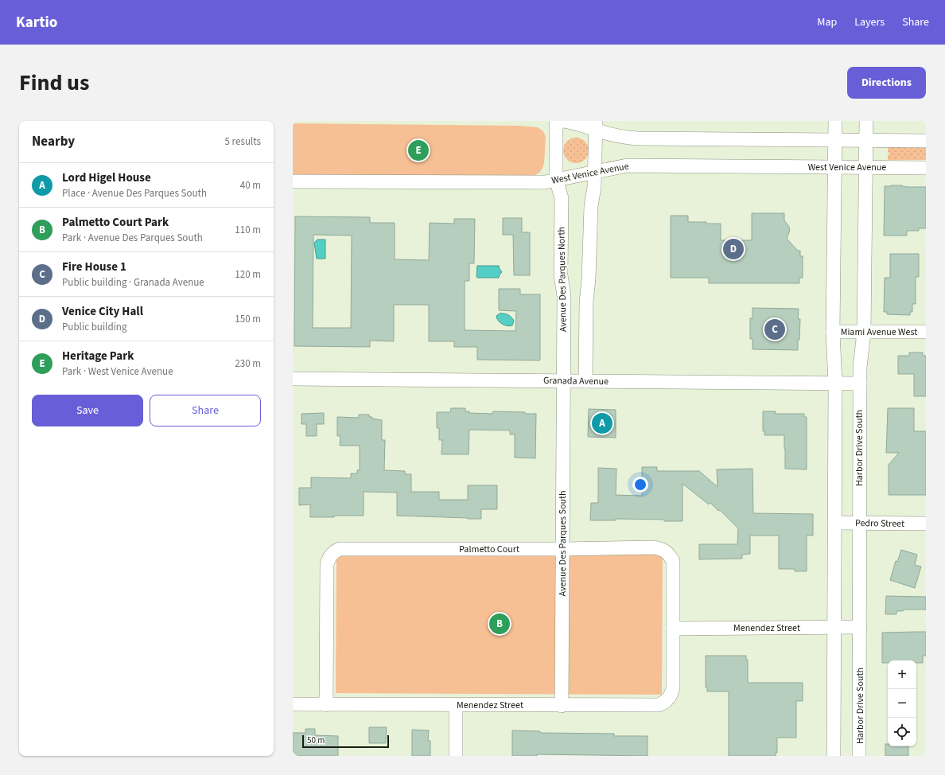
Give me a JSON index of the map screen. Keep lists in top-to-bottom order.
{
  "streets": {
    "street": [
      "West Venice Avenue",
      "Avenue Des Parques North",
      "Miami Avenue West",
      "Granada Avenue",
      "Harbor Drive South",
      "Pedro Street",
      "Avenue Des Parques South",
      "Palmetto Court",
      "Menendez Street"
    ]
  },
  "crossings": [
    ["West Venice Avenue", "Avenue Des Parques North"],
    ["West Venice Avenue", "Harbor Drive South"],
    ["Avenue Des Parques North", "Granada Avenue"],
    ["Avenue Des Parques North", "Avenue Des Parques South"],
    ["Miami Avenue West", "Harbor Drive South"],
    ["Granada Avenue", "Harbor Drive South"],
    ["Granada Avenue", "Avenue Des Parques South"],
    ["Harbor Drive South", "Pedro Street"],
    ["Harbor Drive South", "Menendez Street"],
    ["Avenue Des Parques South", "Palmetto Court"],
    ["Avenue Des Parques South", "Menendez Street"],
    ["Palmetto Court", "Menendez Street"]
  ],
  "scale_bar": "50 m",
  "page": {
    "header": "Kartio",
    "nav": ["Map", "Layers", "Share"],
    "title": "Find us",
    "buttons": [
      "Directions",
      ["Save", "Share"]
    ],
    "heading": ["Nearby", "5 results"],
    "pins": [
      "E",
      "D",
      "C",
      "A",
      "B"
    ],
    "list": [
      {
        "mark": "A",
        "name": "Lord Higel House",
        "note": "Place · Avenue Des Parques South",
        "value": "40 m"
      },
      {
        "mark": "B",
        "name": "Palmetto Court Park",
        "note": "Park · Avenue Des Parques South",
        "value": "110 m"
      },
      {
        "mark": "C",
        "name": "Fire House 1",
        "note": "Public building · Granada Avenue",
        "value": "120 m"
      },
      {
        "mark": "D",
        "name": "Venice City Hall",
        "note": "Public building",
        "value": "150 m"
      },
      {
        "mark": "E",
        "name": "Heritage Park",
        "note": "Park · West Venice Avenue",
        "value": "230 m"
      }
    ],
    "map_buttons": ["+", "−"],
    "scale": "50 m"
  }
}
